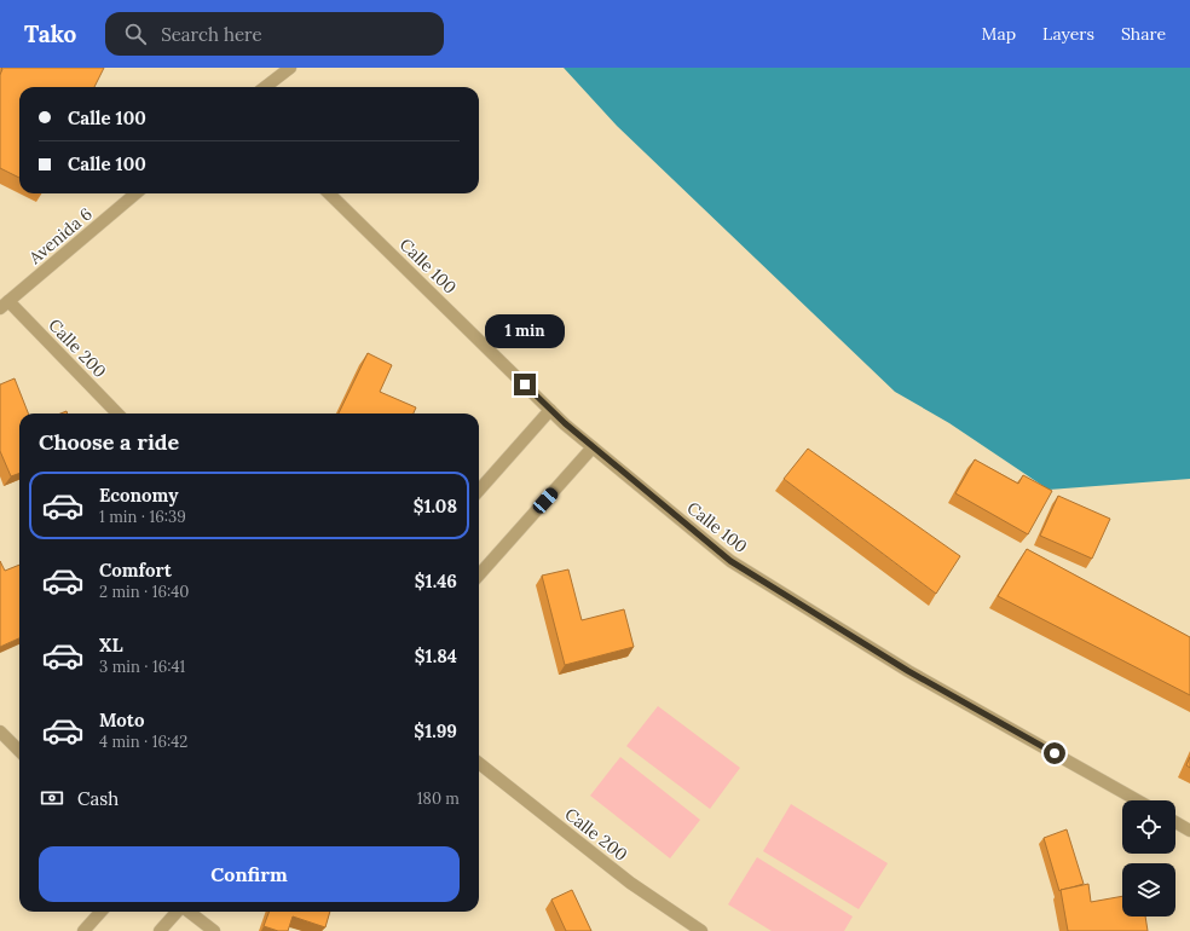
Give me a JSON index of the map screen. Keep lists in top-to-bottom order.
{
  "streets": {
    "street": ["Avenida 6", "Calle 100", "Calle 200"]
  },
  "crossings": [
    ["Avenida 6", "Calle 200"]
  ],
  "page": {
    "header": "Tako",
    "search": "Search here",
    "nav": ["Map", "Layers", "Share"],
    "banner": ["Calle 100", "Calle 100"],
    "bubble": "1 min",
    "heading": "Choose a ride",
    "list": [
      {
        "name": "Economy",
        "note": "1 min · 16:39",
        "value": "$1.08"
      },
      {
        "name": "Comfort",
        "note": "2 min · 16:40",
        "value": "$1.46"
      },
      {
        "name": "XL",
        "note": "3 min · 16:41",
        "value": "$1.84"
      },
      {
        "name": "Moto",
        "note": "4 min · 16:42",
        "value": "$1.99"
      }
    ],
    "pay": ["Cash", "180 m"],
    "buttons": "Confirm"
  }
}
